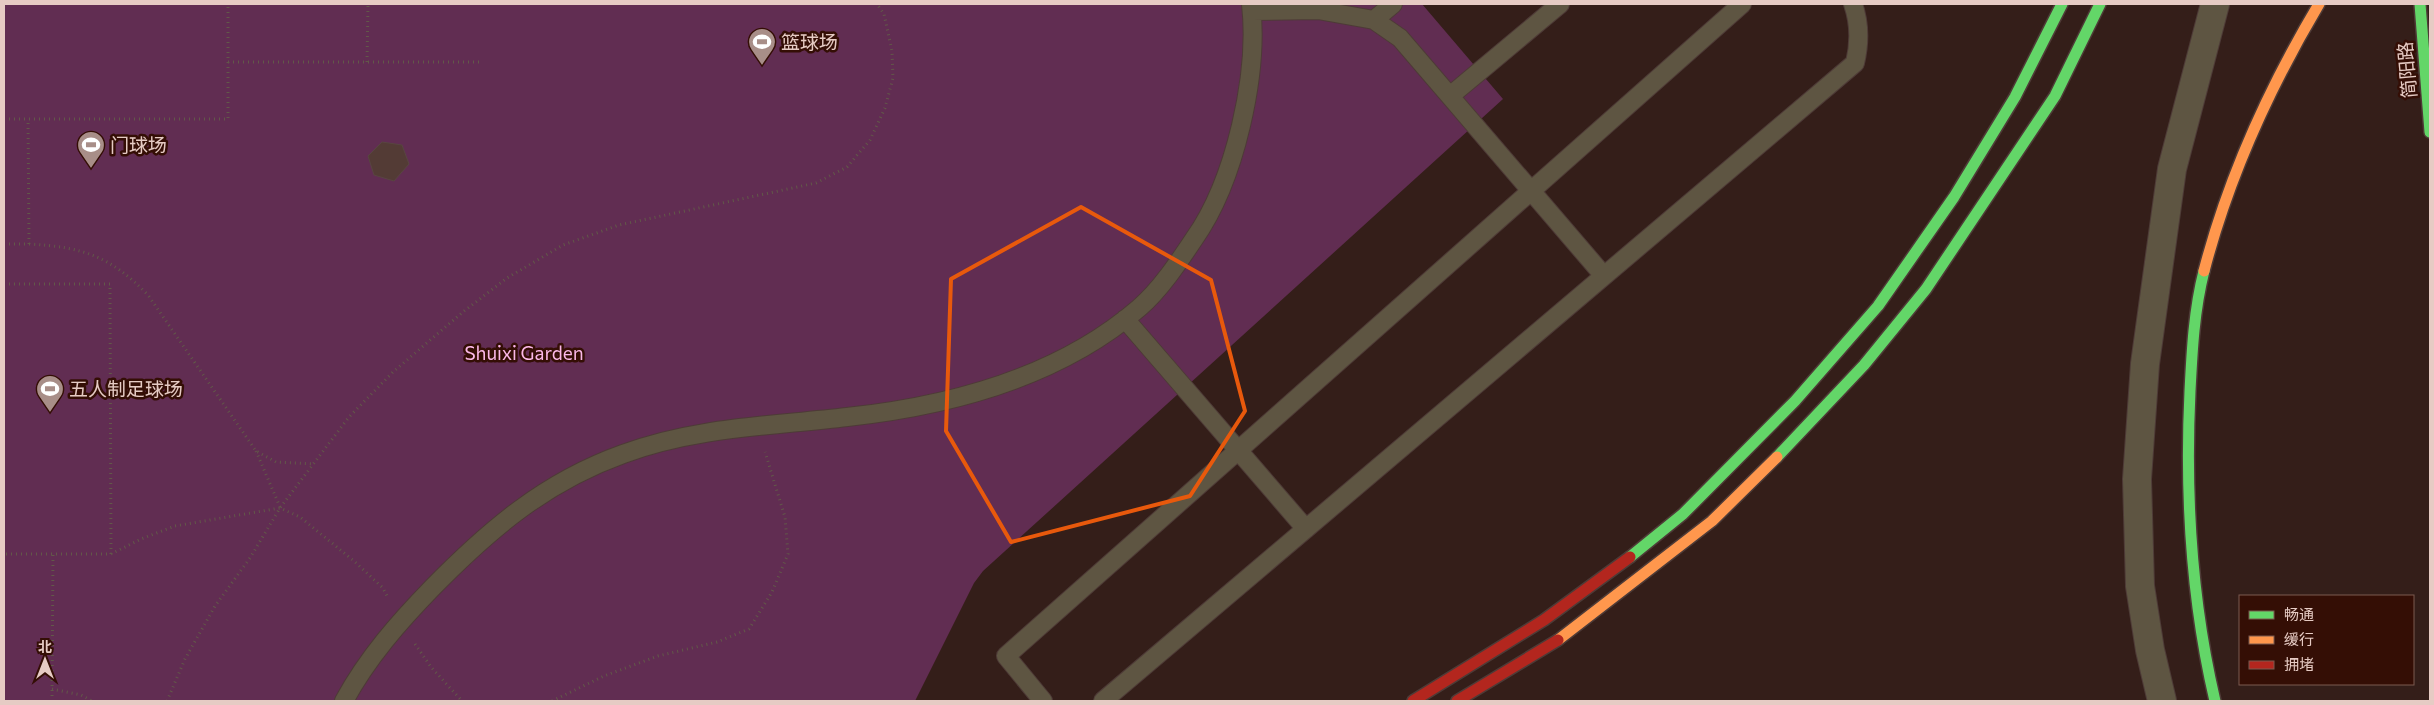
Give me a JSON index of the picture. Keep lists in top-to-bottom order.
{
  "streets": {
    "main road": ["简阳路"]
  },
  "parks": ["Shuixi Garden"],
  "places": {
    "sports": ["篮球场", "‌门球场‌", "五人制足球场"]
  },
  "legend": ["畅通", "缓行", "拥堵"],
  "north": "top"
}
